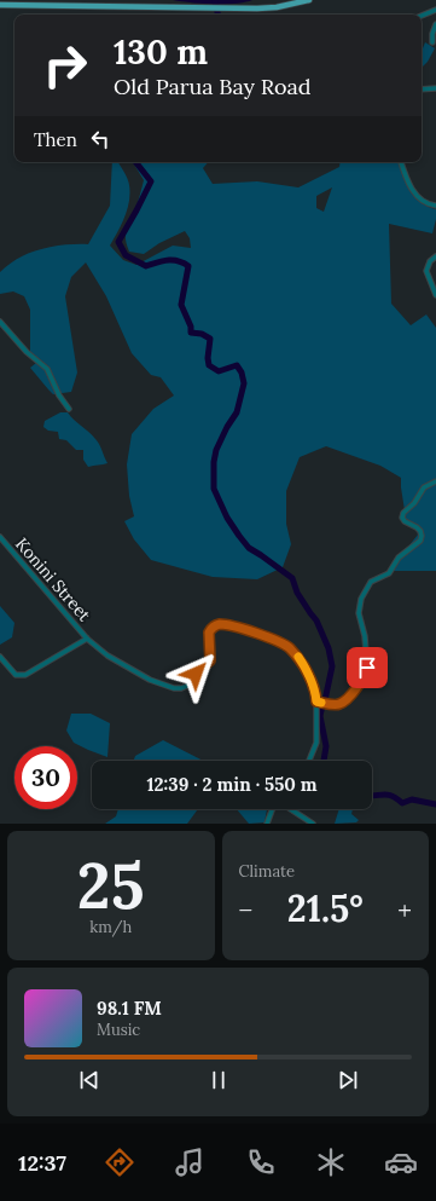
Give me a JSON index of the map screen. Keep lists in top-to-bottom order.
{
  "streets": {
    "street": ["Konini Street"]
  },
  "page": {
    "turn": ["130 m", "Old Parua Bay Road"],
    "then": "Then",
    "limit": "30",
    "trip": "12:39 · 2 min · 550 m",
    "tile": [
      ["25", "km/h"],
      "Climate"
    ],
    "heat": ["−", "21.5°", "+"],
    "song": ["98.1 FM", "Music"],
    "tabs": "12:37"
  }
}
